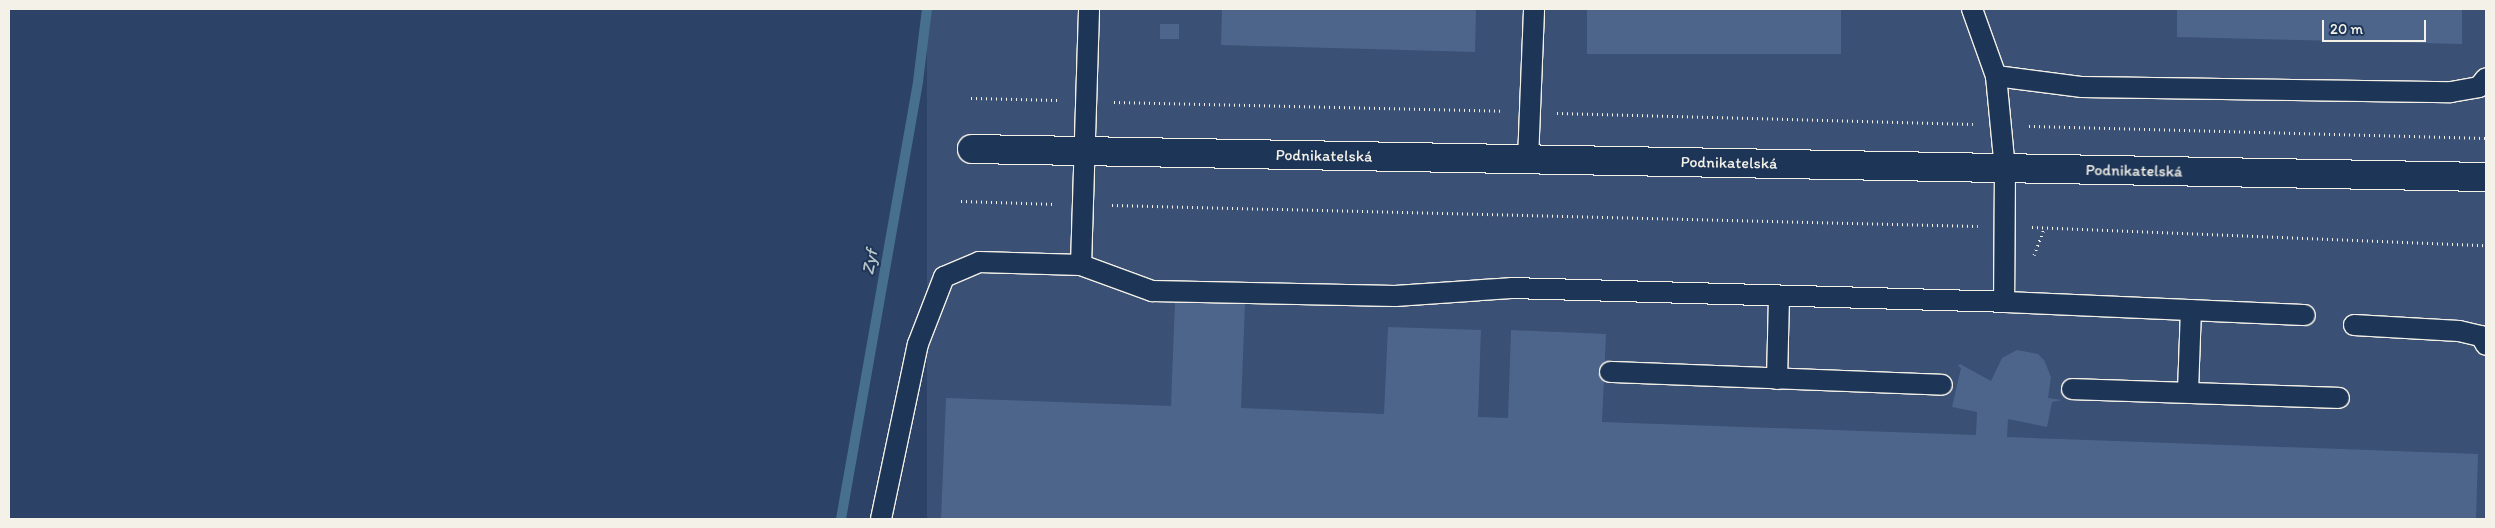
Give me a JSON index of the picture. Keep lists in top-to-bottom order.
{
  "streets": {
    "street": ["Podnikatelská"]
  },
  "water": ["Zyf"],
  "scale_bar": "20 m"
}
